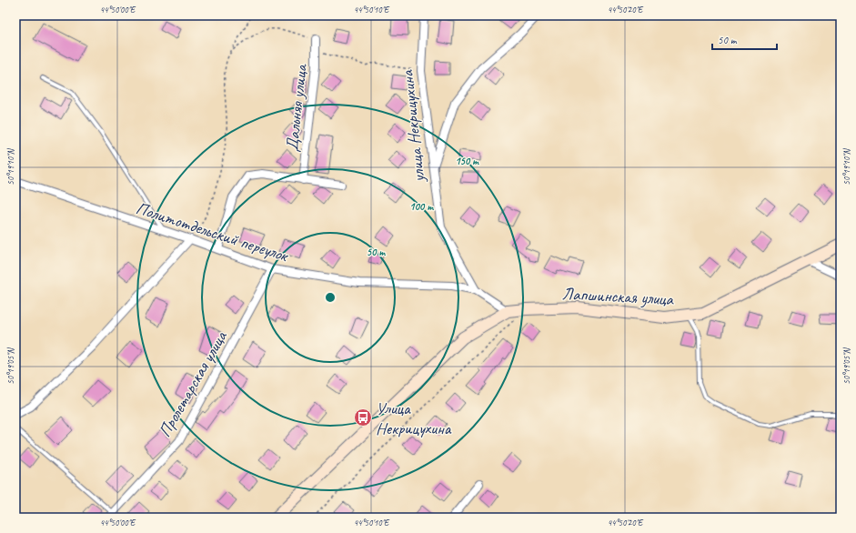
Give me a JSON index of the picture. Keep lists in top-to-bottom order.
{
  "streets": {
    "street": [
      "Дальняя улица",
      "улица Некрицухина",
      "Политотдельский переулок",
      "Лапшинская улица",
      "Пролетарская улица"
    ]
  },
  "crossings": [
    ["улица Некрицухина", "Политотдельский переулок"],
    ["Политотдельский переулок", "Лапшинская улица"],
    ["Политотдельский переулок", "Пролетарская улица"]
  ],
  "places": {
    "bus stop": ["Улица Некрицухина"]
  },
  "scale_bar": "50 m",
  "coordinates": [
    "44°50'00\"E",
    "44°50'10\"E",
    "44°50'20\"E",
    "50°19'10\"N",
    "50°19'05\"N"
  ],
  "rings": ["150 m", "100 m", "50 m"]
}
